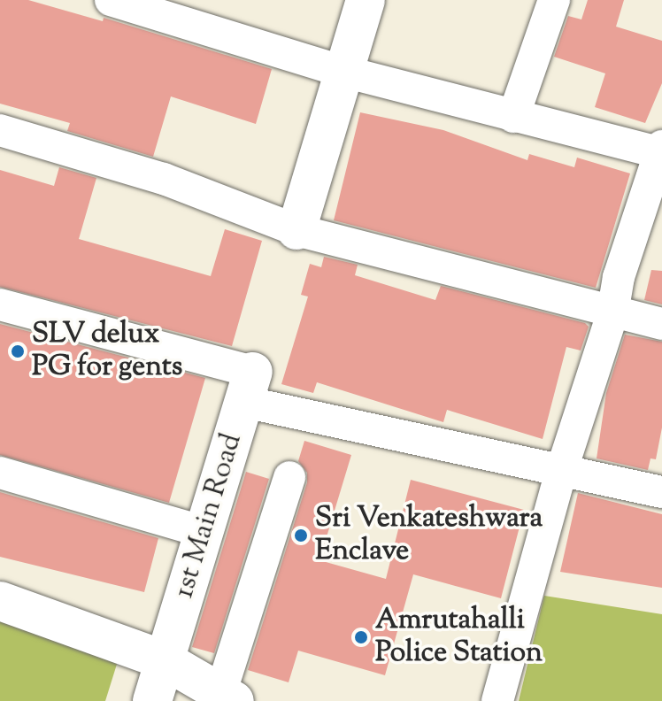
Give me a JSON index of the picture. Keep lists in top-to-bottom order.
{
  "streets": {
    "street": ["1st Main Road"]
  },
  "places": ["SLV delux PG for gents", "Sri Venkateshwara Enclave", "Amrutahalli Police Station"]
}
